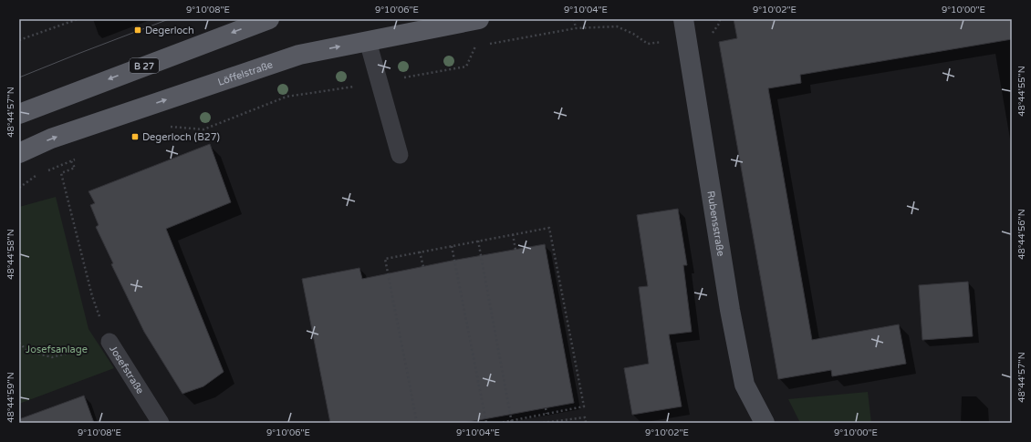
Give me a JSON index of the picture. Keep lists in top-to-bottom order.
{
  "streets": {
    "main road": ["B 27", "Löffelstraße"],
    "street": ["Rubensstraße"],
    "lane": ["Josefstraße"]
  },
  "parks": ["Josefsanlage"],
  "places": {
    "transit": ["Degerloch", "Degerloch (B27)"]
  },
  "coordinates": [
    "9°10'08\"E",
    "9°10'06\"E",
    "9°10'04\"E",
    "9°10'02\"E",
    "9°10'00\"E",
    "48°44'55\"N",
    "48°44'57\"N",
    "48°44'56\"N",
    "48°44'58\"N",
    "48°44'59\"N"
  ]
}
